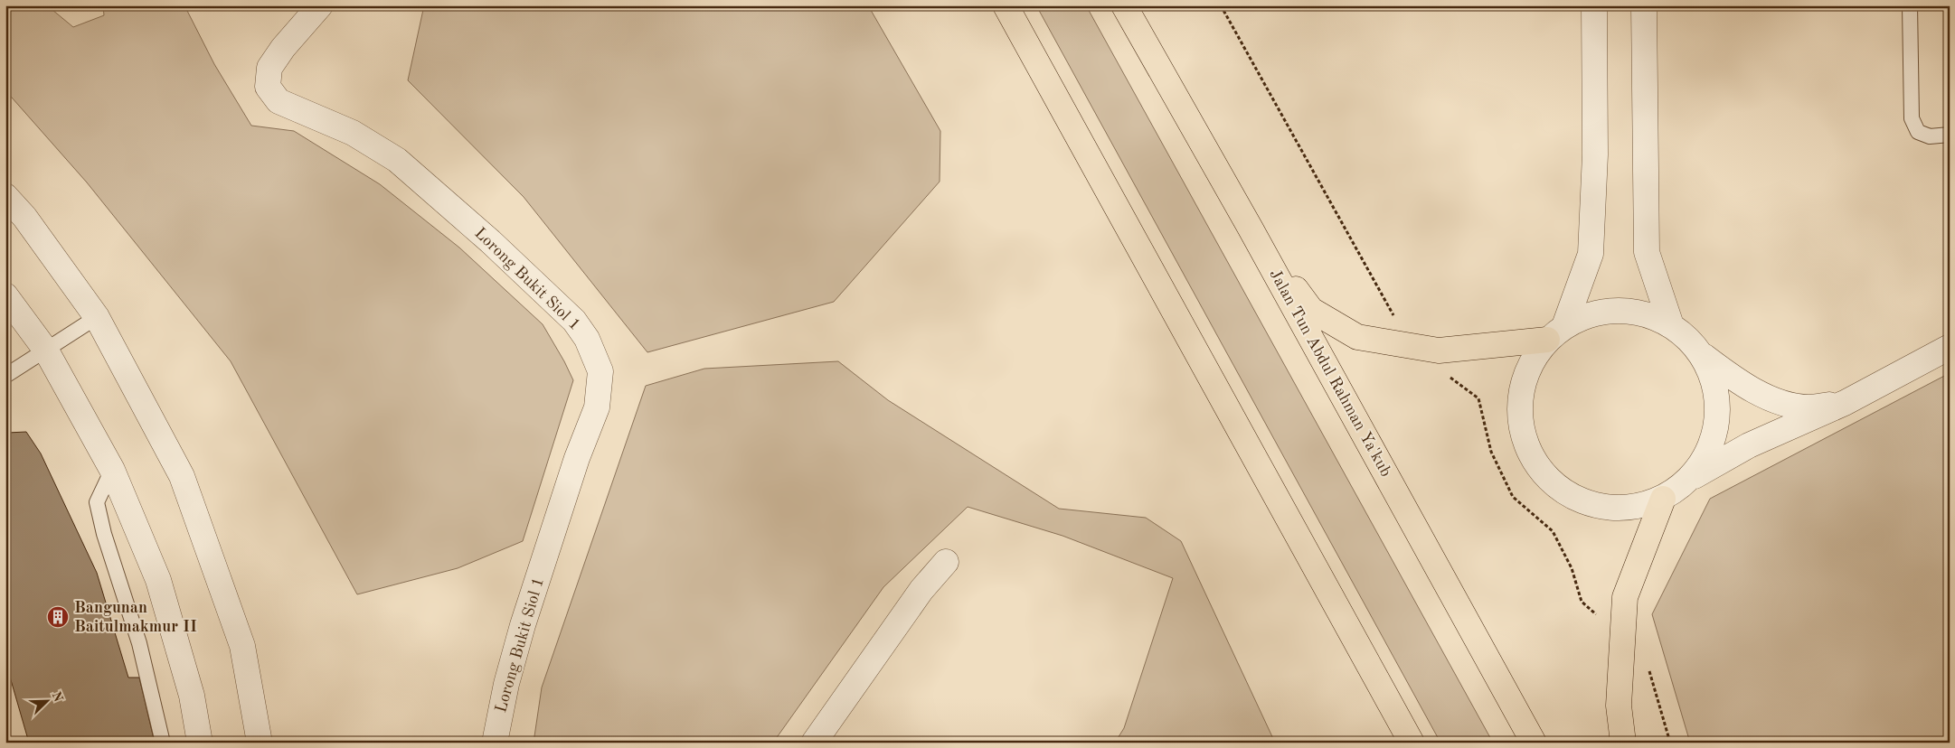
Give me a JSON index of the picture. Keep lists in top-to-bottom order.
{
  "streets": {
    "main road": ["Jalan Tun Abdul Rahman Ya'kub"],
    "street": ["Lorong Bukit Siol 1"]
  },
  "places": {
    "building": ["Bangunan Baitulmakmur II"]
  },
  "north": "top right"
}
